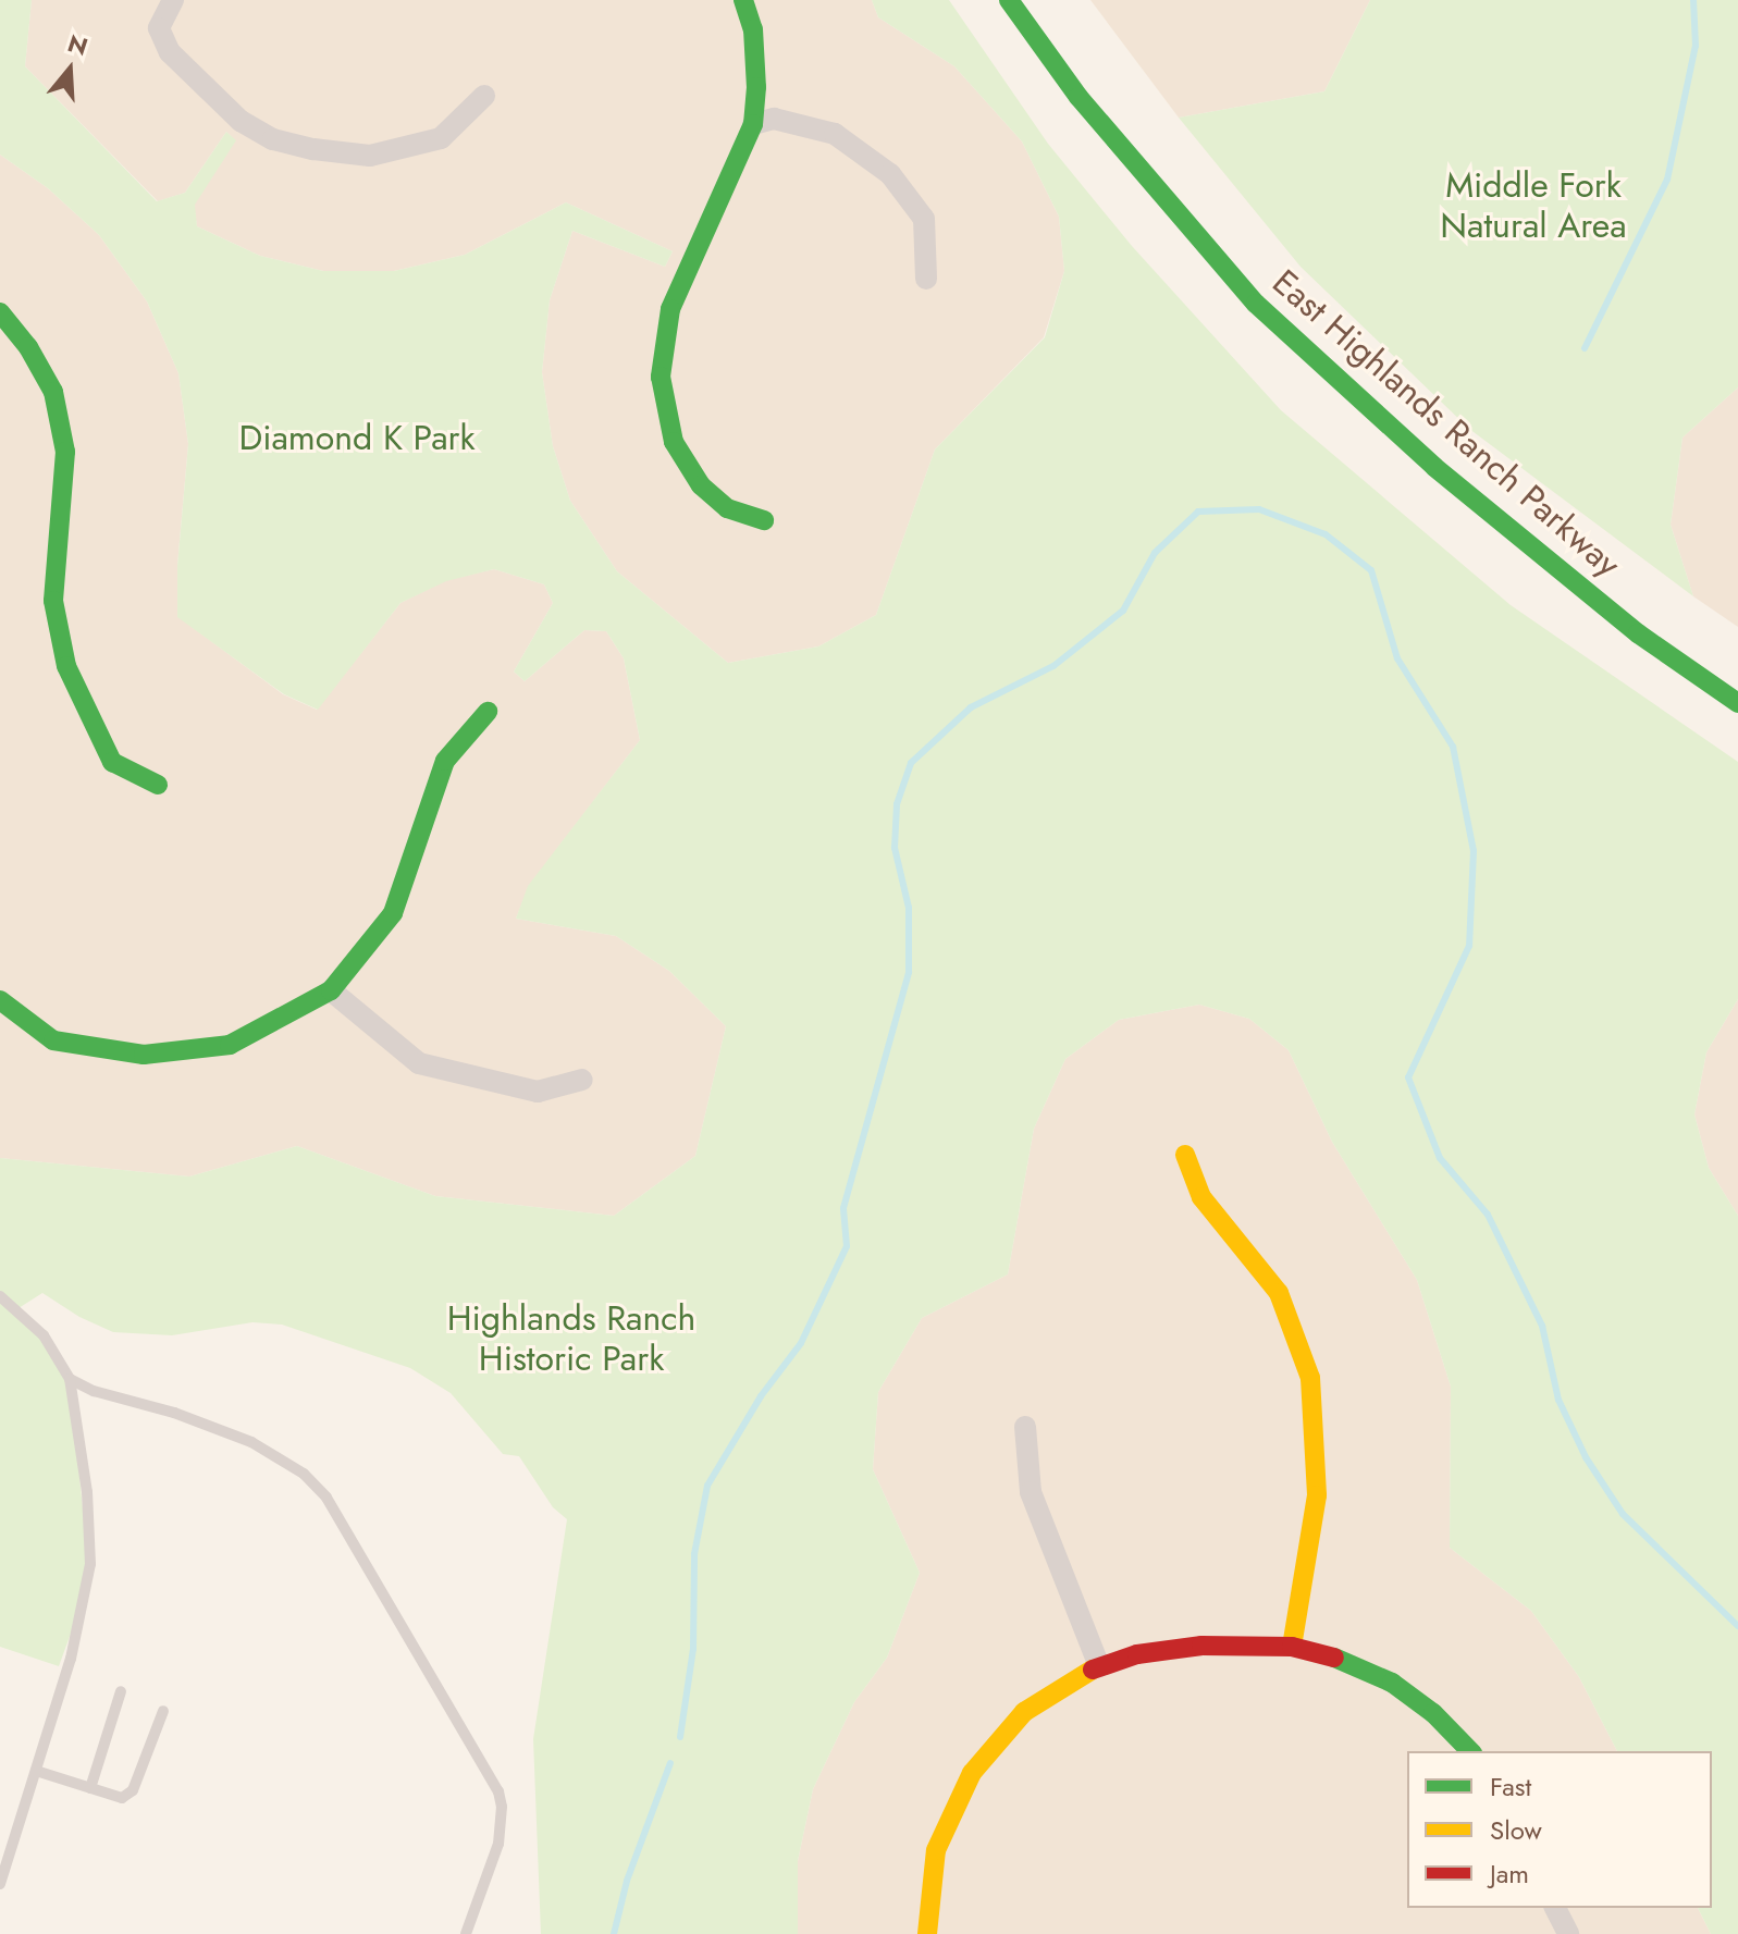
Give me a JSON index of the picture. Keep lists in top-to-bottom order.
{
  "streets": {
    "street": ["East Highlands Ranch Parkway"]
  },
  "parks": ["Middle Fork Natural Area", "Diamond K Park", "Highlands Ranch Historic Park"],
  "legend": ["Fast", "Slow", "Jam"],
  "north": "top"
}
